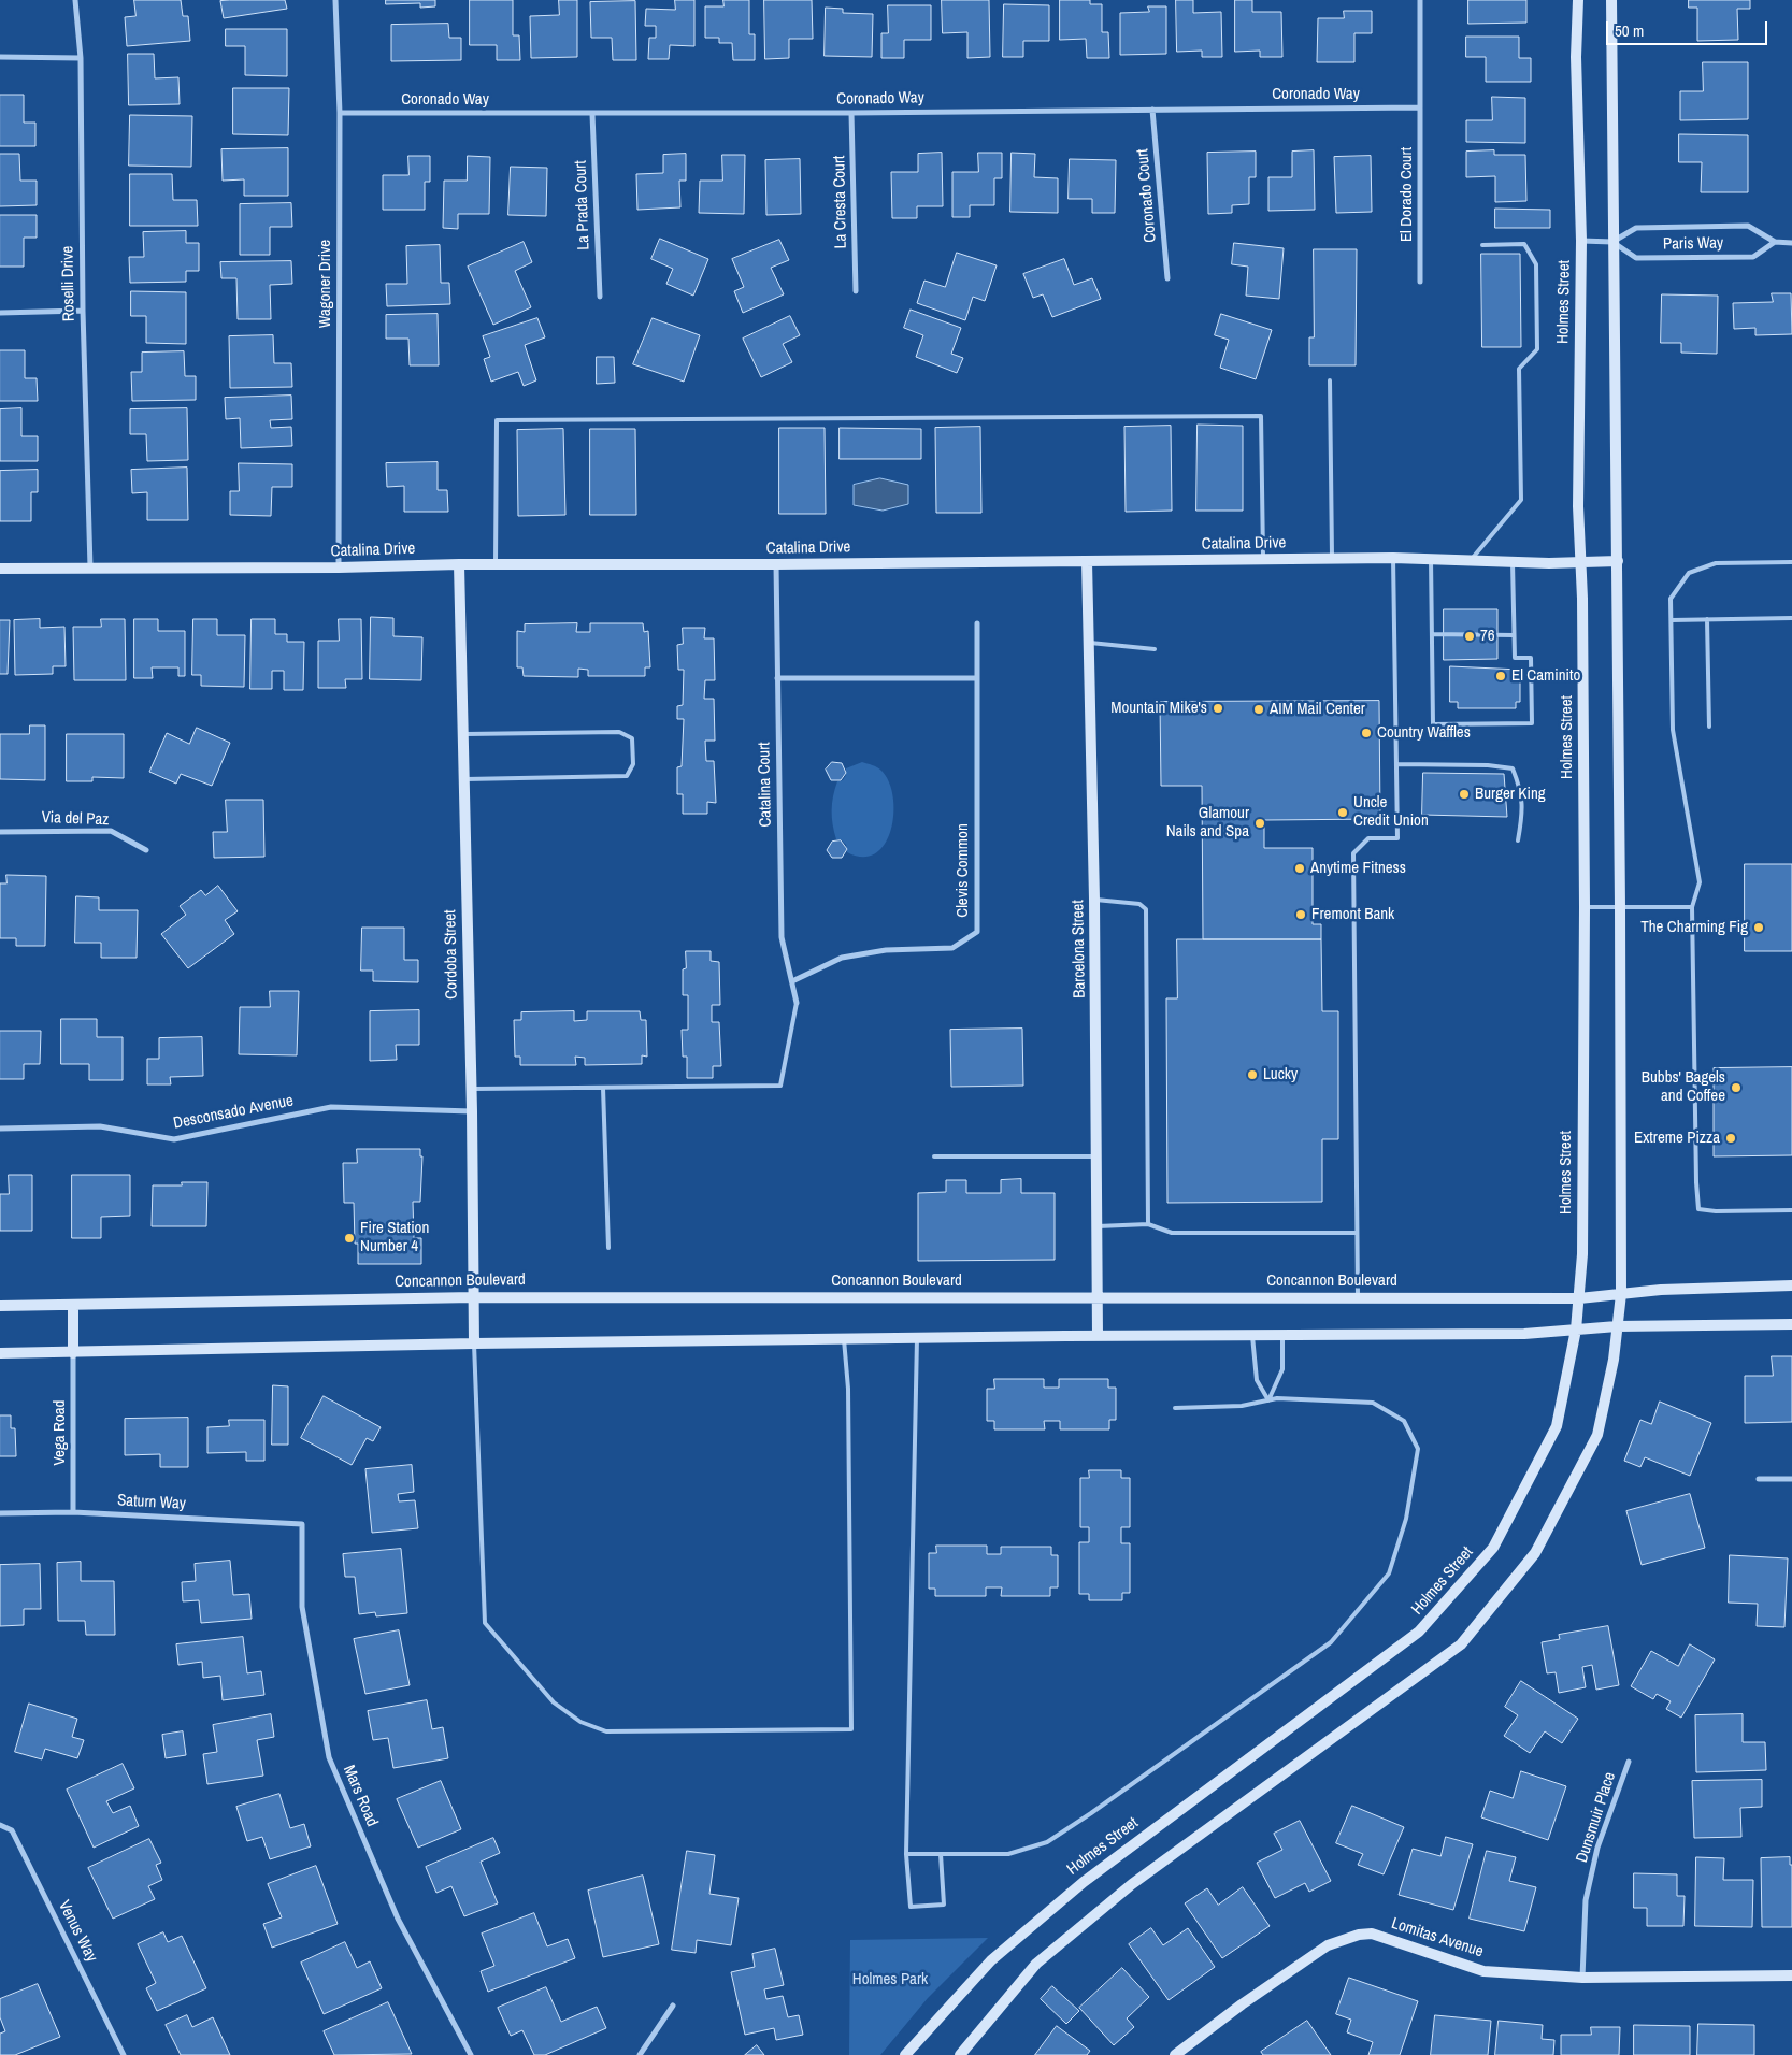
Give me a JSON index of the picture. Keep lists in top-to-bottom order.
{
  "streets": {
    "main road": [
      "Holmes Street",
      "Catalina Drive",
      "Barcelona Street",
      "Cordoba Street",
      "Concannon Boulevard",
      "Lomitas Avenue"
    ],
    "street": [
      "Coronado Way",
      "El Dorado Court",
      "Coronado Court",
      "La Cresta Court",
      "La Prada Court",
      "Paris Way",
      "Roselli Drive",
      "Wagoner Drive",
      "Catalina Court",
      "Via del Paz",
      "Clevis Common",
      "Desconsado Avenue",
      "Vega Road",
      "Saturn Way",
      "Mars Road",
      "Dunsmuir Place",
      "Venus Way"
    ]
  },
  "crossings": [
    ["Coronado Way", "El Dorado Court"],
    ["Coronado Way", "Coronado Court"],
    ["Coronado Way", "La Cresta Court"],
    ["Coronado Way", "La Prada Court"],
    ["Coronado Way", "Wagoner Drive"],
    ["Paris Way", "Holmes Street"],
    ["Roselli Drive", "Catalina Drive"],
    ["Wagoner Drive", "Catalina Drive"],
    ["Holmes Street", "Catalina Drive"],
    ["Holmes Street", "Concannon Boulevard"],
    ["Catalina Drive", "Catalina Court"],
    ["Catalina Drive", "Barcelona Street"],
    ["Catalina Drive", "Cordoba Street"],
    ["Catalina Court", "Clevis Common"],
    ["Barcelona Street", "Concannon Boulevard"],
    ["Cordoba Street", "Desconsado Avenue"],
    ["Cordoba Street", "Concannon Boulevard"],
    ["Vega Road", "Saturn Way"],
    ["Saturn Way", "Mars Road"],
    ["Dunsmuir Place", "Lomitas Avenue"]
  ],
  "parks": ["Holmes Park"],
  "places": [
    "76",
    "El Caminito",
    "Mountain Mike's",
    "AIM Mail Center",
    "Country Waffles",
    "Burger King",
    "Uncle Credit Union",
    "Glamour Nails and Spa",
    "Anytime Fitness",
    "Fremont Bank",
    "The Charming Fig",
    "Lucky",
    "Bubbs' Bagels and Coffee",
    "Extreme Pizza",
    "Fire Station Number 4"
  ],
  "scale_bar": "50 m"
}
